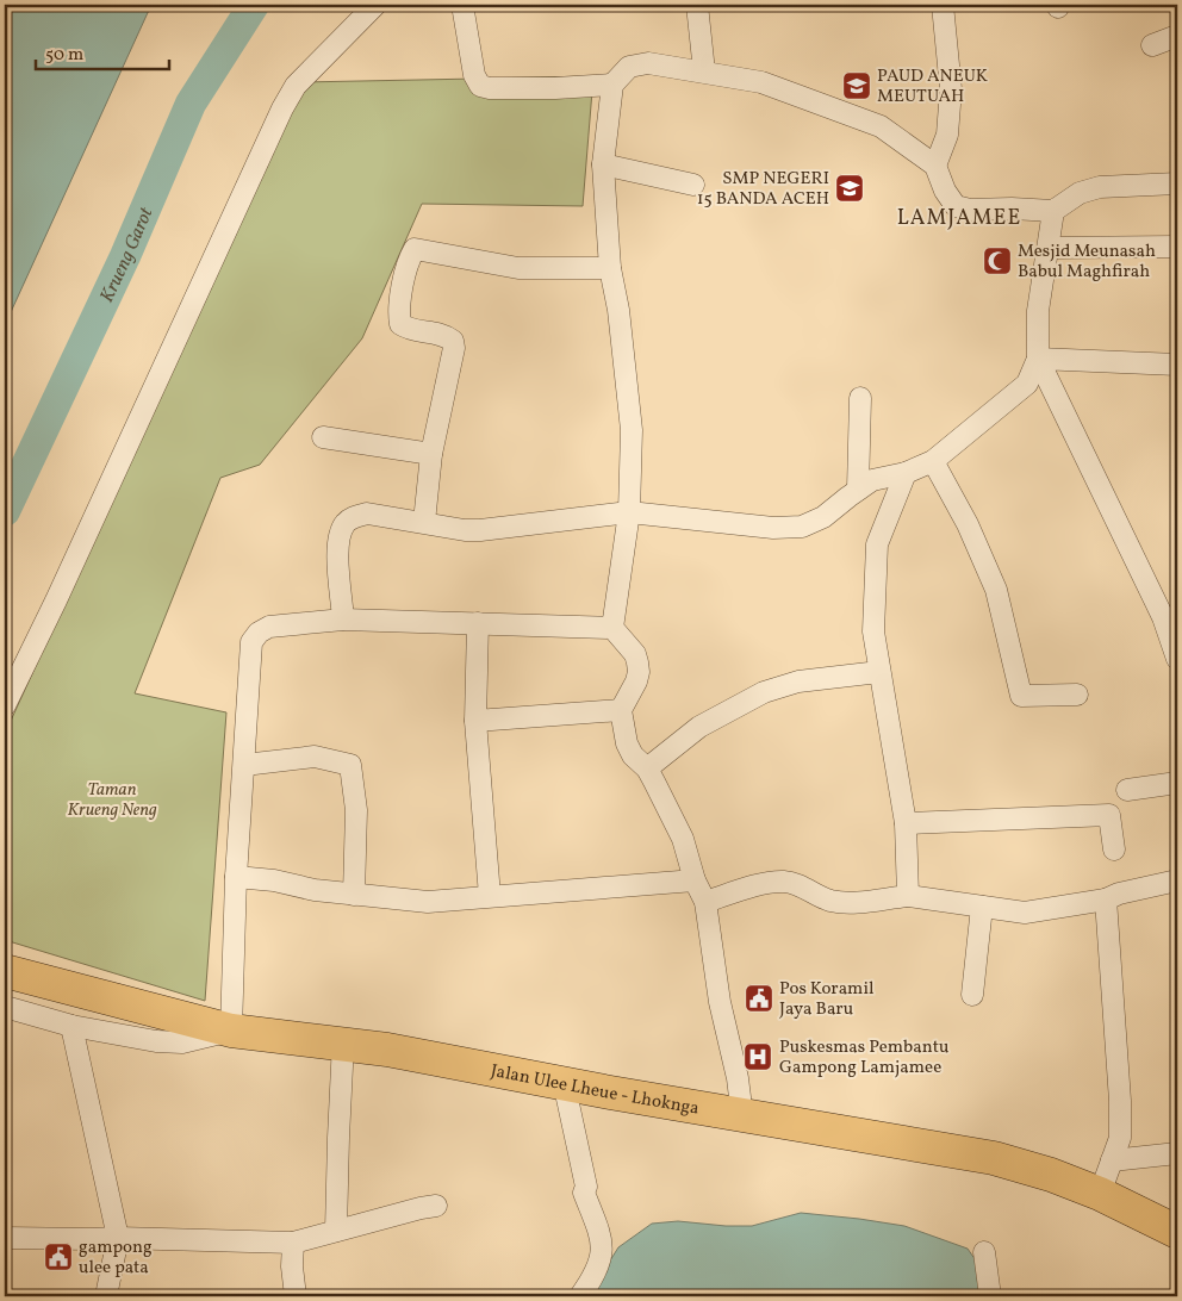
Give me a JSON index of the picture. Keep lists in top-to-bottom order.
{
  "streets": {
    "highway": ["Jalan Ulee Lheue - Lhoknga"]
  },
  "districts": ["LAMJAMEE"],
  "water": ["Krueng Garot"],
  "parks": ["Taman Krueng Neng"],
  "places": {
    "school or university": ["PAUD ANEUK MEUTUAH", "SMP NEGERI 15 BANDA ACEH"],
    "mosque": ["Mesjid Meunasah Babul Maghfirah"],
    "public building": ["Pos Koramil Jaya Baru", "gampong ulee pata"],
    "hospital": ["Puskesmas Pembantu Gampong Lamjamee"]
  },
  "scale_bar": "50 m"
}
